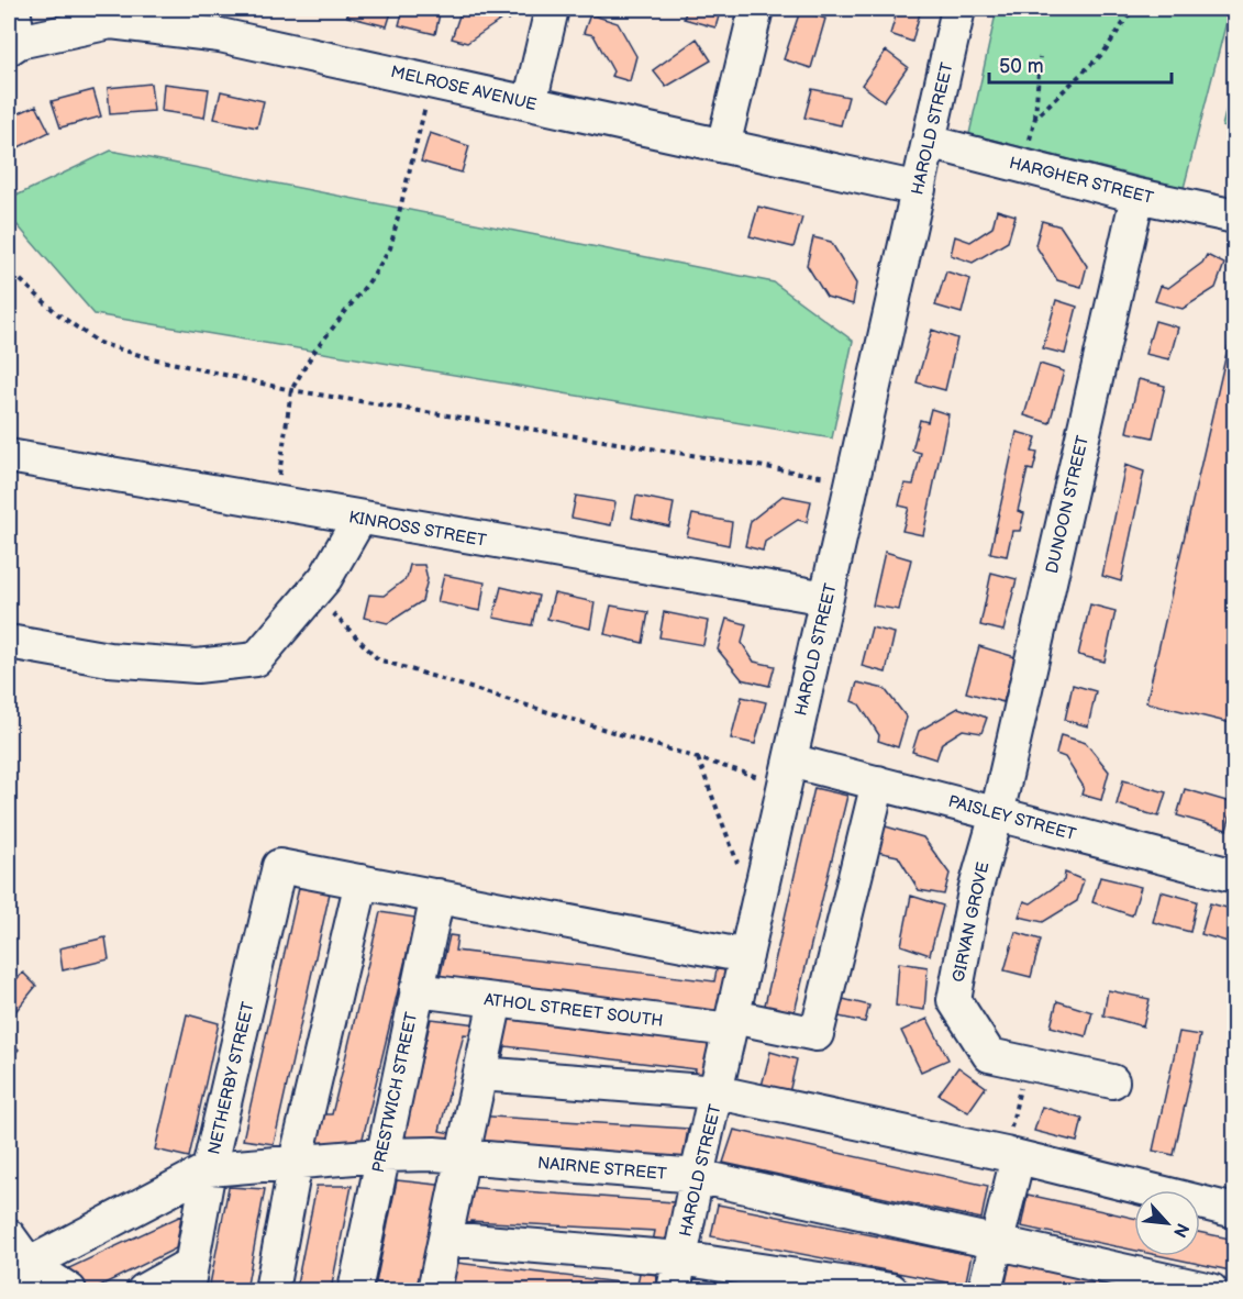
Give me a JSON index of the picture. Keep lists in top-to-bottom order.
{
  "streets": {
    "street": [
      "MELROSE AVENUE",
      "HAROLD STREET",
      "HARGHER STREET",
      "DUNOON STREET",
      "KINROSS STREET",
      "PAISLEY STREET",
      "GIRVAN GROVE",
      "ATHOL STREET SOUTH",
      "NETHERBY STREET",
      "PRESTWICH STREET",
      "NAIRNE STREET"
    ]
  },
  "crossings": [
    ["MELROSE AVENUE", "HAROLD STREET"],
    ["HAROLD STREET", "HARGHER STREET"],
    ["HAROLD STREET", "KINROSS STREET"],
    ["HAROLD STREET", "PAISLEY STREET"],
    ["HAROLD STREET", "ATHOL STREET SOUTH"],
    ["HAROLD STREET", "NAIRNE STREET"],
    ["HARGHER STREET", "DUNOON STREET"],
    ["DUNOON STREET", "PAISLEY STREET"],
    ["DUNOON STREET", "GIRVAN GROVE"],
    ["PAISLEY STREET", "GIRVAN GROVE"],
    ["PAISLEY STREET", "ATHOL STREET SOUTH"],
    ["ATHOL STREET SOUTH", "PRESTWICH STREET"],
    ["NETHERBY STREET", "NAIRNE STREET"],
    ["PRESTWICH STREET", "NAIRNE STREET"]
  ],
  "scale_bar": "50 m",
  "north": "bottom right"
}
